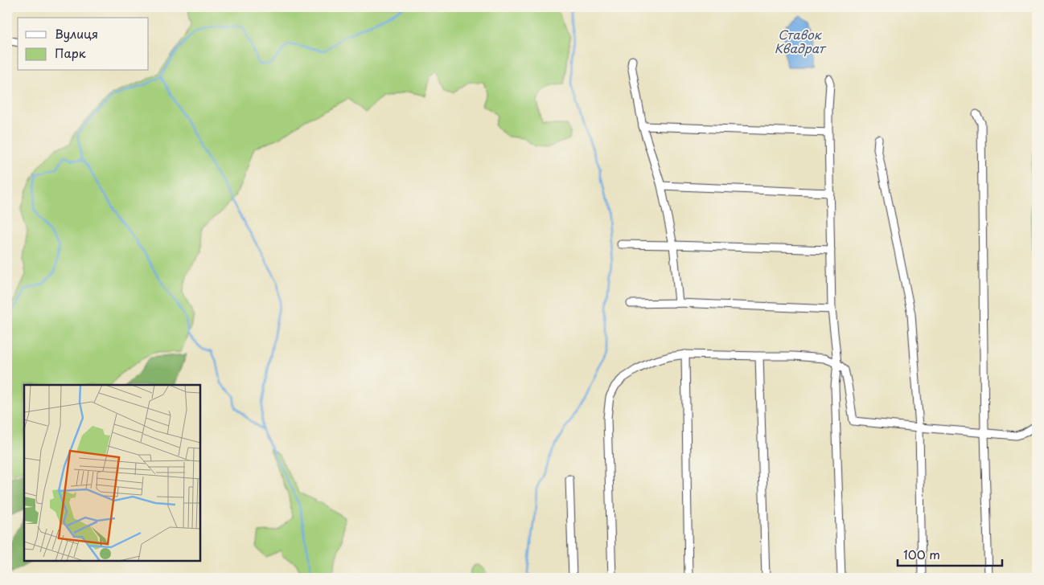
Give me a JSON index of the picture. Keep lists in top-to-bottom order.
{
  "water": ["Ставок Квадрат"],
  "legend": ["Вулиця", "Парк"],
  "scale_bar": "100 m"
}
